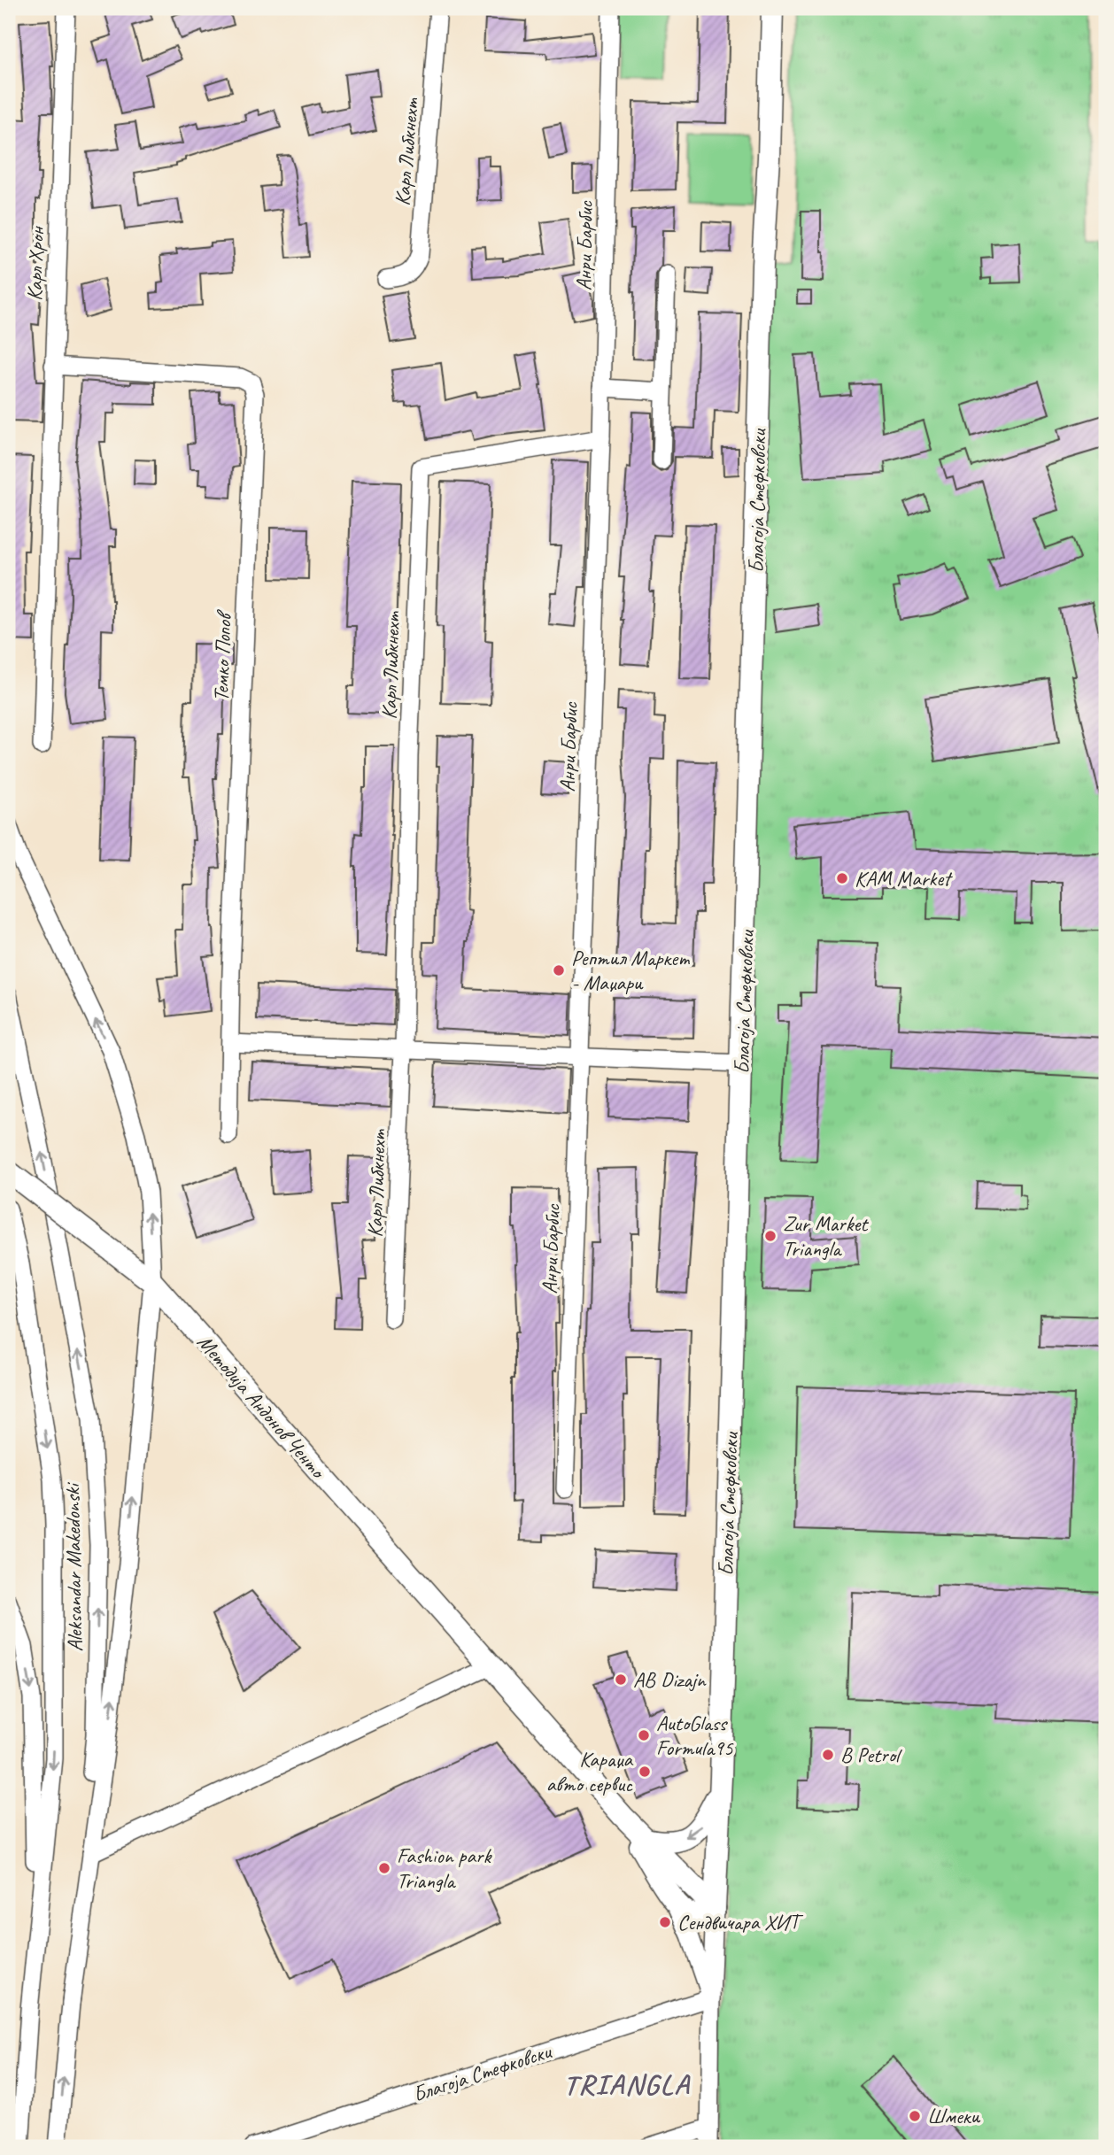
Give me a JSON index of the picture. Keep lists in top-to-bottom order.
{
  "streets": {
    "main road": ["Благоја Стефковски", "Методија Андонов Ченто"],
    "street": [
      "Карл Либкнехт",
      "Анри Барбис",
      "Карл Хрон",
      "Темко Попов",
      "Aleksandar Makedonski"
    ]
  },
  "crossings": [
    ["Карл Либкнехт", "Анри Барбис"],
    ["Карл Хрон", "Темко Попов"],
    ["Благоја Стефковски", "Методија Андонов Ченто"]
  ],
  "districts": ["TRIANGLA"],
  "places": [
    "KAM Market",
    "Рептил Маркет - Маџари",
    "Zur Market Triangla",
    "AB Dizajn",
    "AutoGlass Formula95",
    "B Petrol",
    "Караџа авто сервис",
    "Fashion park Triangla",
    "Сендвичара ХИТ",
    "Шмеки"
  ]
}
